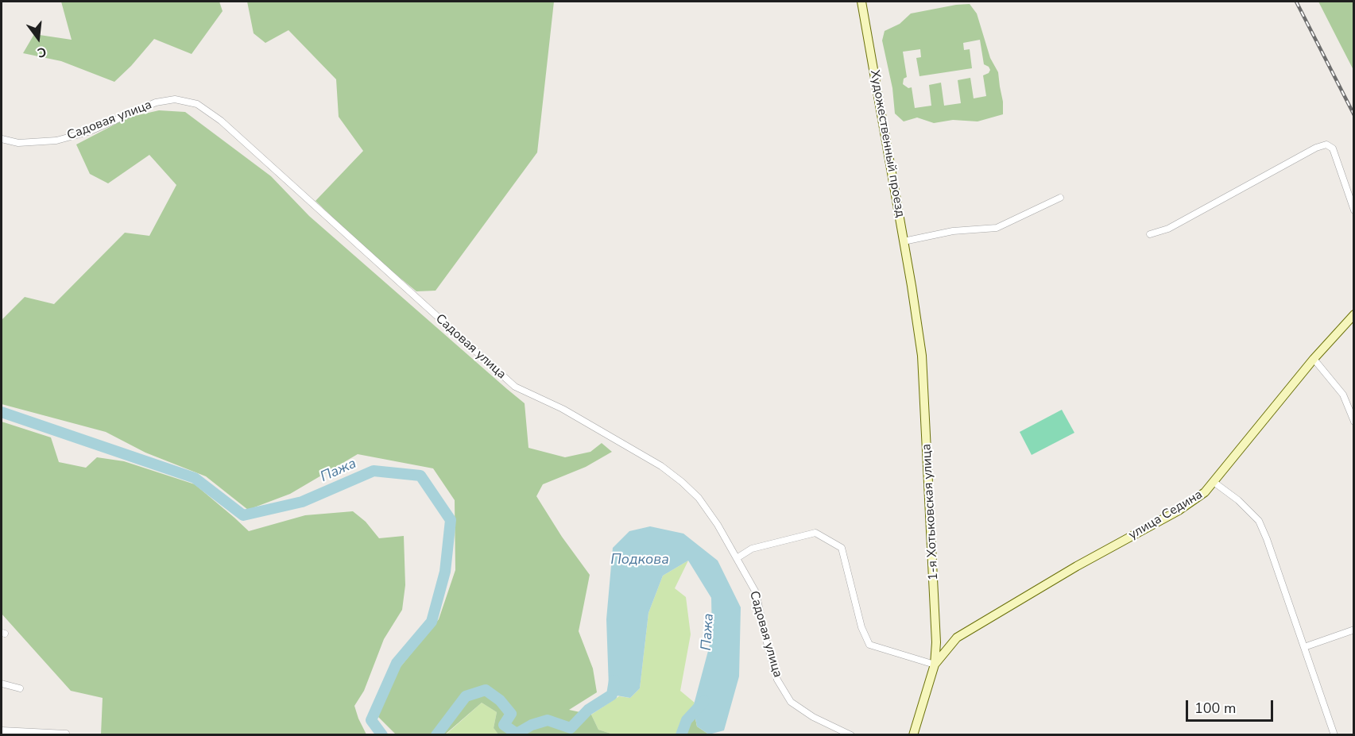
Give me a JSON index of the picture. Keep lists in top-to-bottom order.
{
  "streets": {
    "main road": ["Художественный проезд", "1-я Хотьковская улица", "улица Седина"],
    "street": ["Садовая улица"]
  },
  "crossings": [
    ["Художественный проезд", "1-я Хотьковская улица"],
    ["1-я Хотьковская улица", "улица Седина"]
  ],
  "water": ["Пажа", "Подкова"],
  "scale_bar": "100 m",
  "north": "bottom"
}
